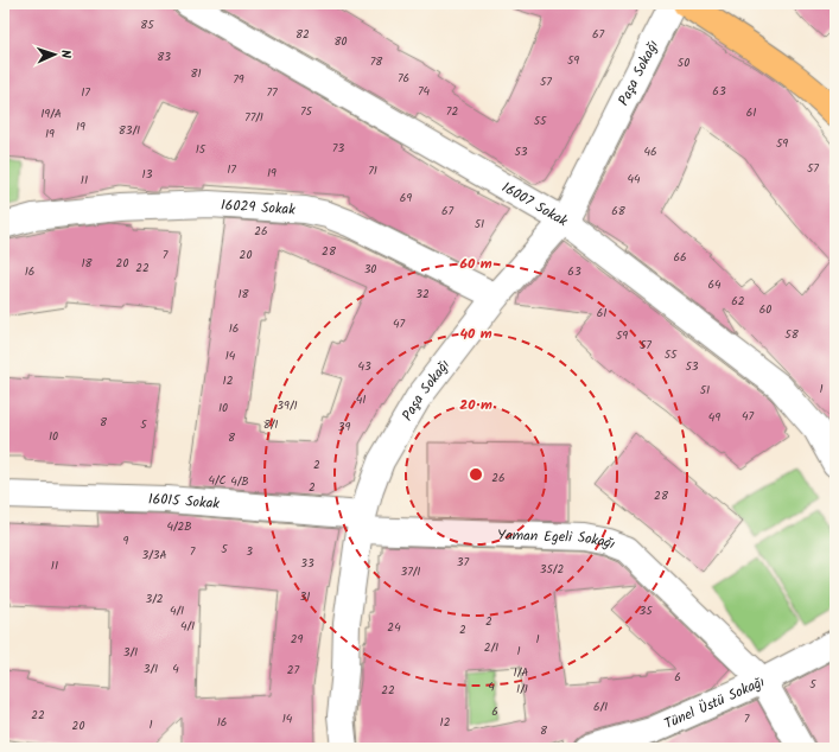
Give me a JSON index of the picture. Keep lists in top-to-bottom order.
{
  "streets": {
    "street": [
      "Paşa Sokağı",
      "16007 Sokak",
      "16029 Sokak",
      "16015 Sokak",
      "Yaman Egeli Sokağı",
      "Tünel Üstü Sokağı"
    ]
  },
  "crossings": [
    ["Paşa Sokağı", "16007 Sokak"],
    ["Paşa Sokağı", "16029 Sokak"],
    ["Paşa Sokağı", "16015 Sokak"],
    ["Paşa Sokağı", "Yaman Egeli Sokağı"],
    ["16015 Sokak", "Yaman Egeli Sokağı"],
    ["Yaman Egeli Sokağı", "Tünel Üstü Sokağı"]
  ],
  "house_numbers": [
    "85",
    "82",
    "67",
    "80",
    "83",
    "59",
    "78",
    "50",
    "81",
    "76",
    "79",
    "57",
    "74",
    "63",
    "17",
    "77",
    "75",
    "72",
    "61",
    "19/A",
    "77/1",
    "55",
    "19",
    "83/1",
    "19",
    "59",
    "73",
    "15",
    "53",
    "46",
    "57",
    "17",
    "71",
    "19",
    "13",
    "44",
    "11",
    "69",
    "67",
    "68",
    "51",
    "26",
    "28",
    "7",
    "20",
    "66",
    "18",
    "20",
    "22",
    "30",
    "16",
    "63",
    "64",
    "18",
    "32",
    "62",
    "60",
    "61",
    "47",
    "16",
    "58",
    "59",
    "57",
    "55",
    "14",
    "43",
    "53",
    "12",
    "1",
    "51",
    "41",
    "39/1",
    "10",
    "47",
    "49",
    "8",
    "5",
    "8/1",
    "39",
    "10",
    "8",
    "2",
    "26",
    "4/C",
    "4/B",
    "2",
    "28",
    "4/2B",
    "9",
    "5",
    "7",
    "3",
    "3/3A",
    "37",
    "33",
    "11",
    "35/2",
    "37/1",
    "31",
    "3/2",
    "4/1",
    "35",
    "2",
    "4/1",
    "24",
    "2",
    "29",
    "1",
    "2/1",
    "1",
    "3/1",
    "3/1",
    "4",
    "27",
    "1/A",
    "6",
    "5",
    "4",
    "1/1",
    "22",
    "6/1",
    "6",
    "22",
    "14",
    "7",
    "16",
    "12",
    "1",
    "20",
    "8"
  ],
  "north": "right",
  "rings": ["60 m", "40 m", "20 m"]
}
